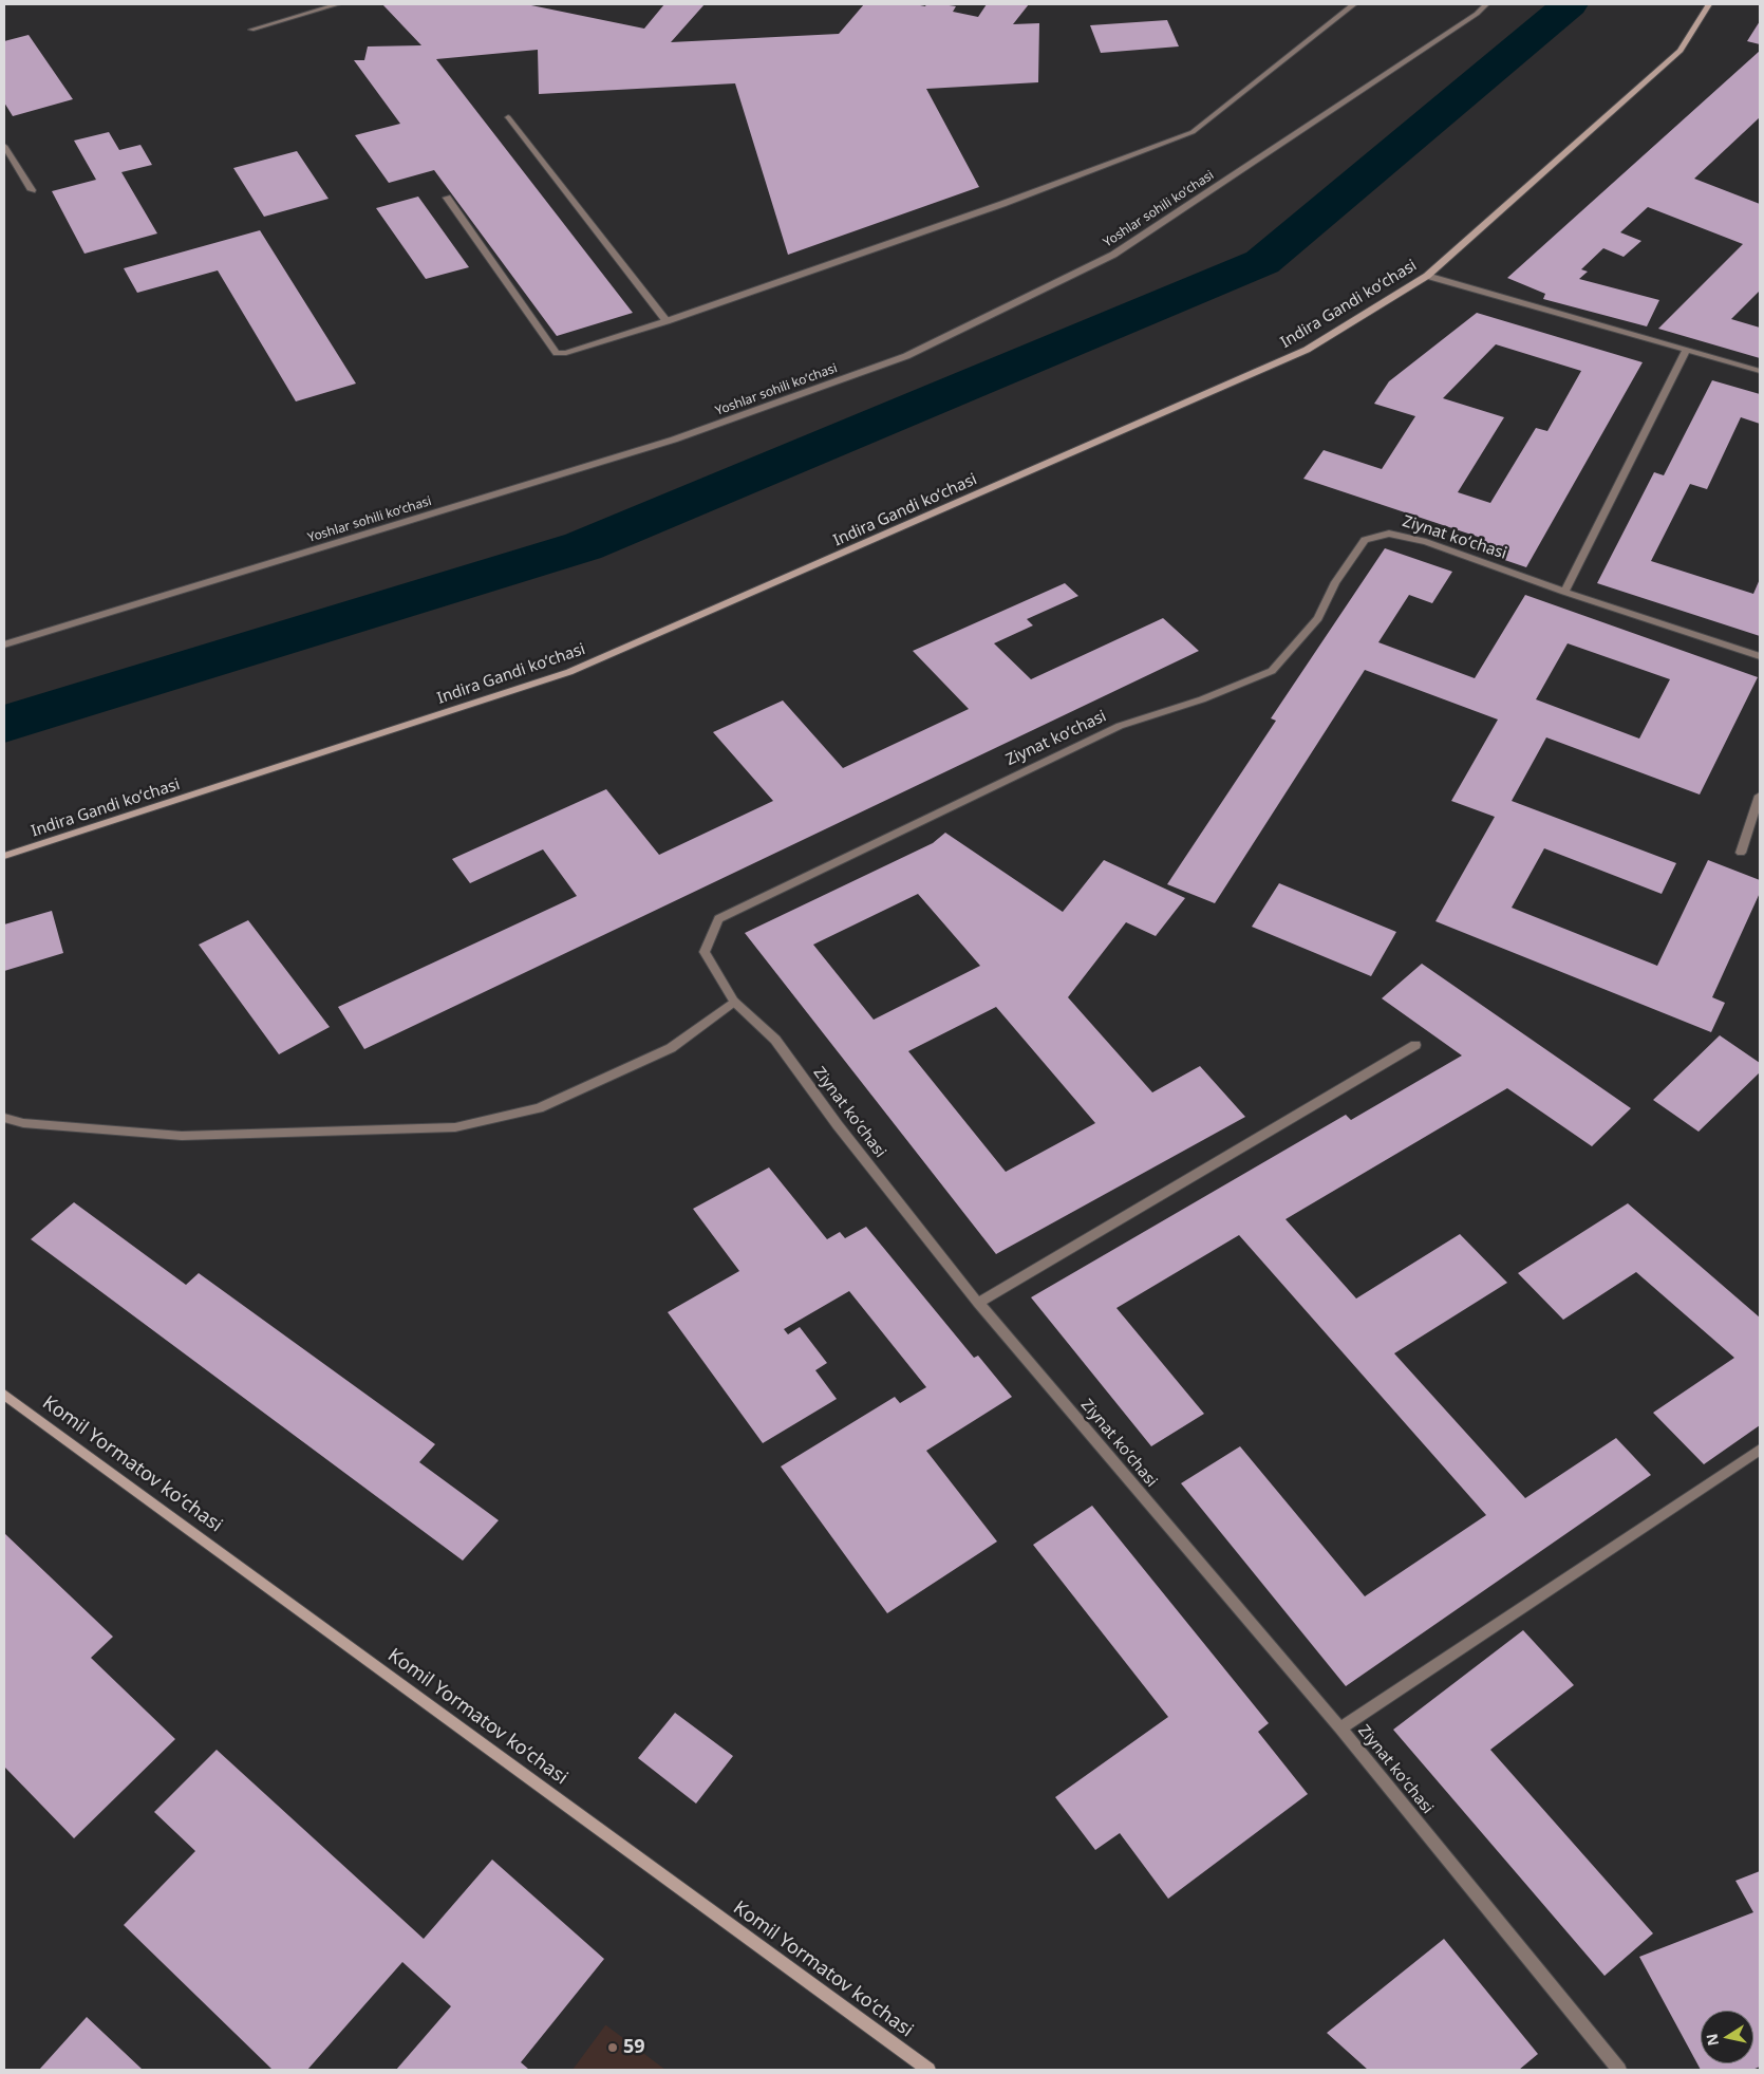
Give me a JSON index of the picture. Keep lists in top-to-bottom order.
{
  "streets": {
    "street": [
      "Yoshlar sohili koʻchasi",
      "Indira Gandi koʻchasi",
      "Ziynat koʻchasi",
      "Komil Yormatov koʻchasi"
    ]
  },
  "places": ["59"],
  "north": "left"
}
